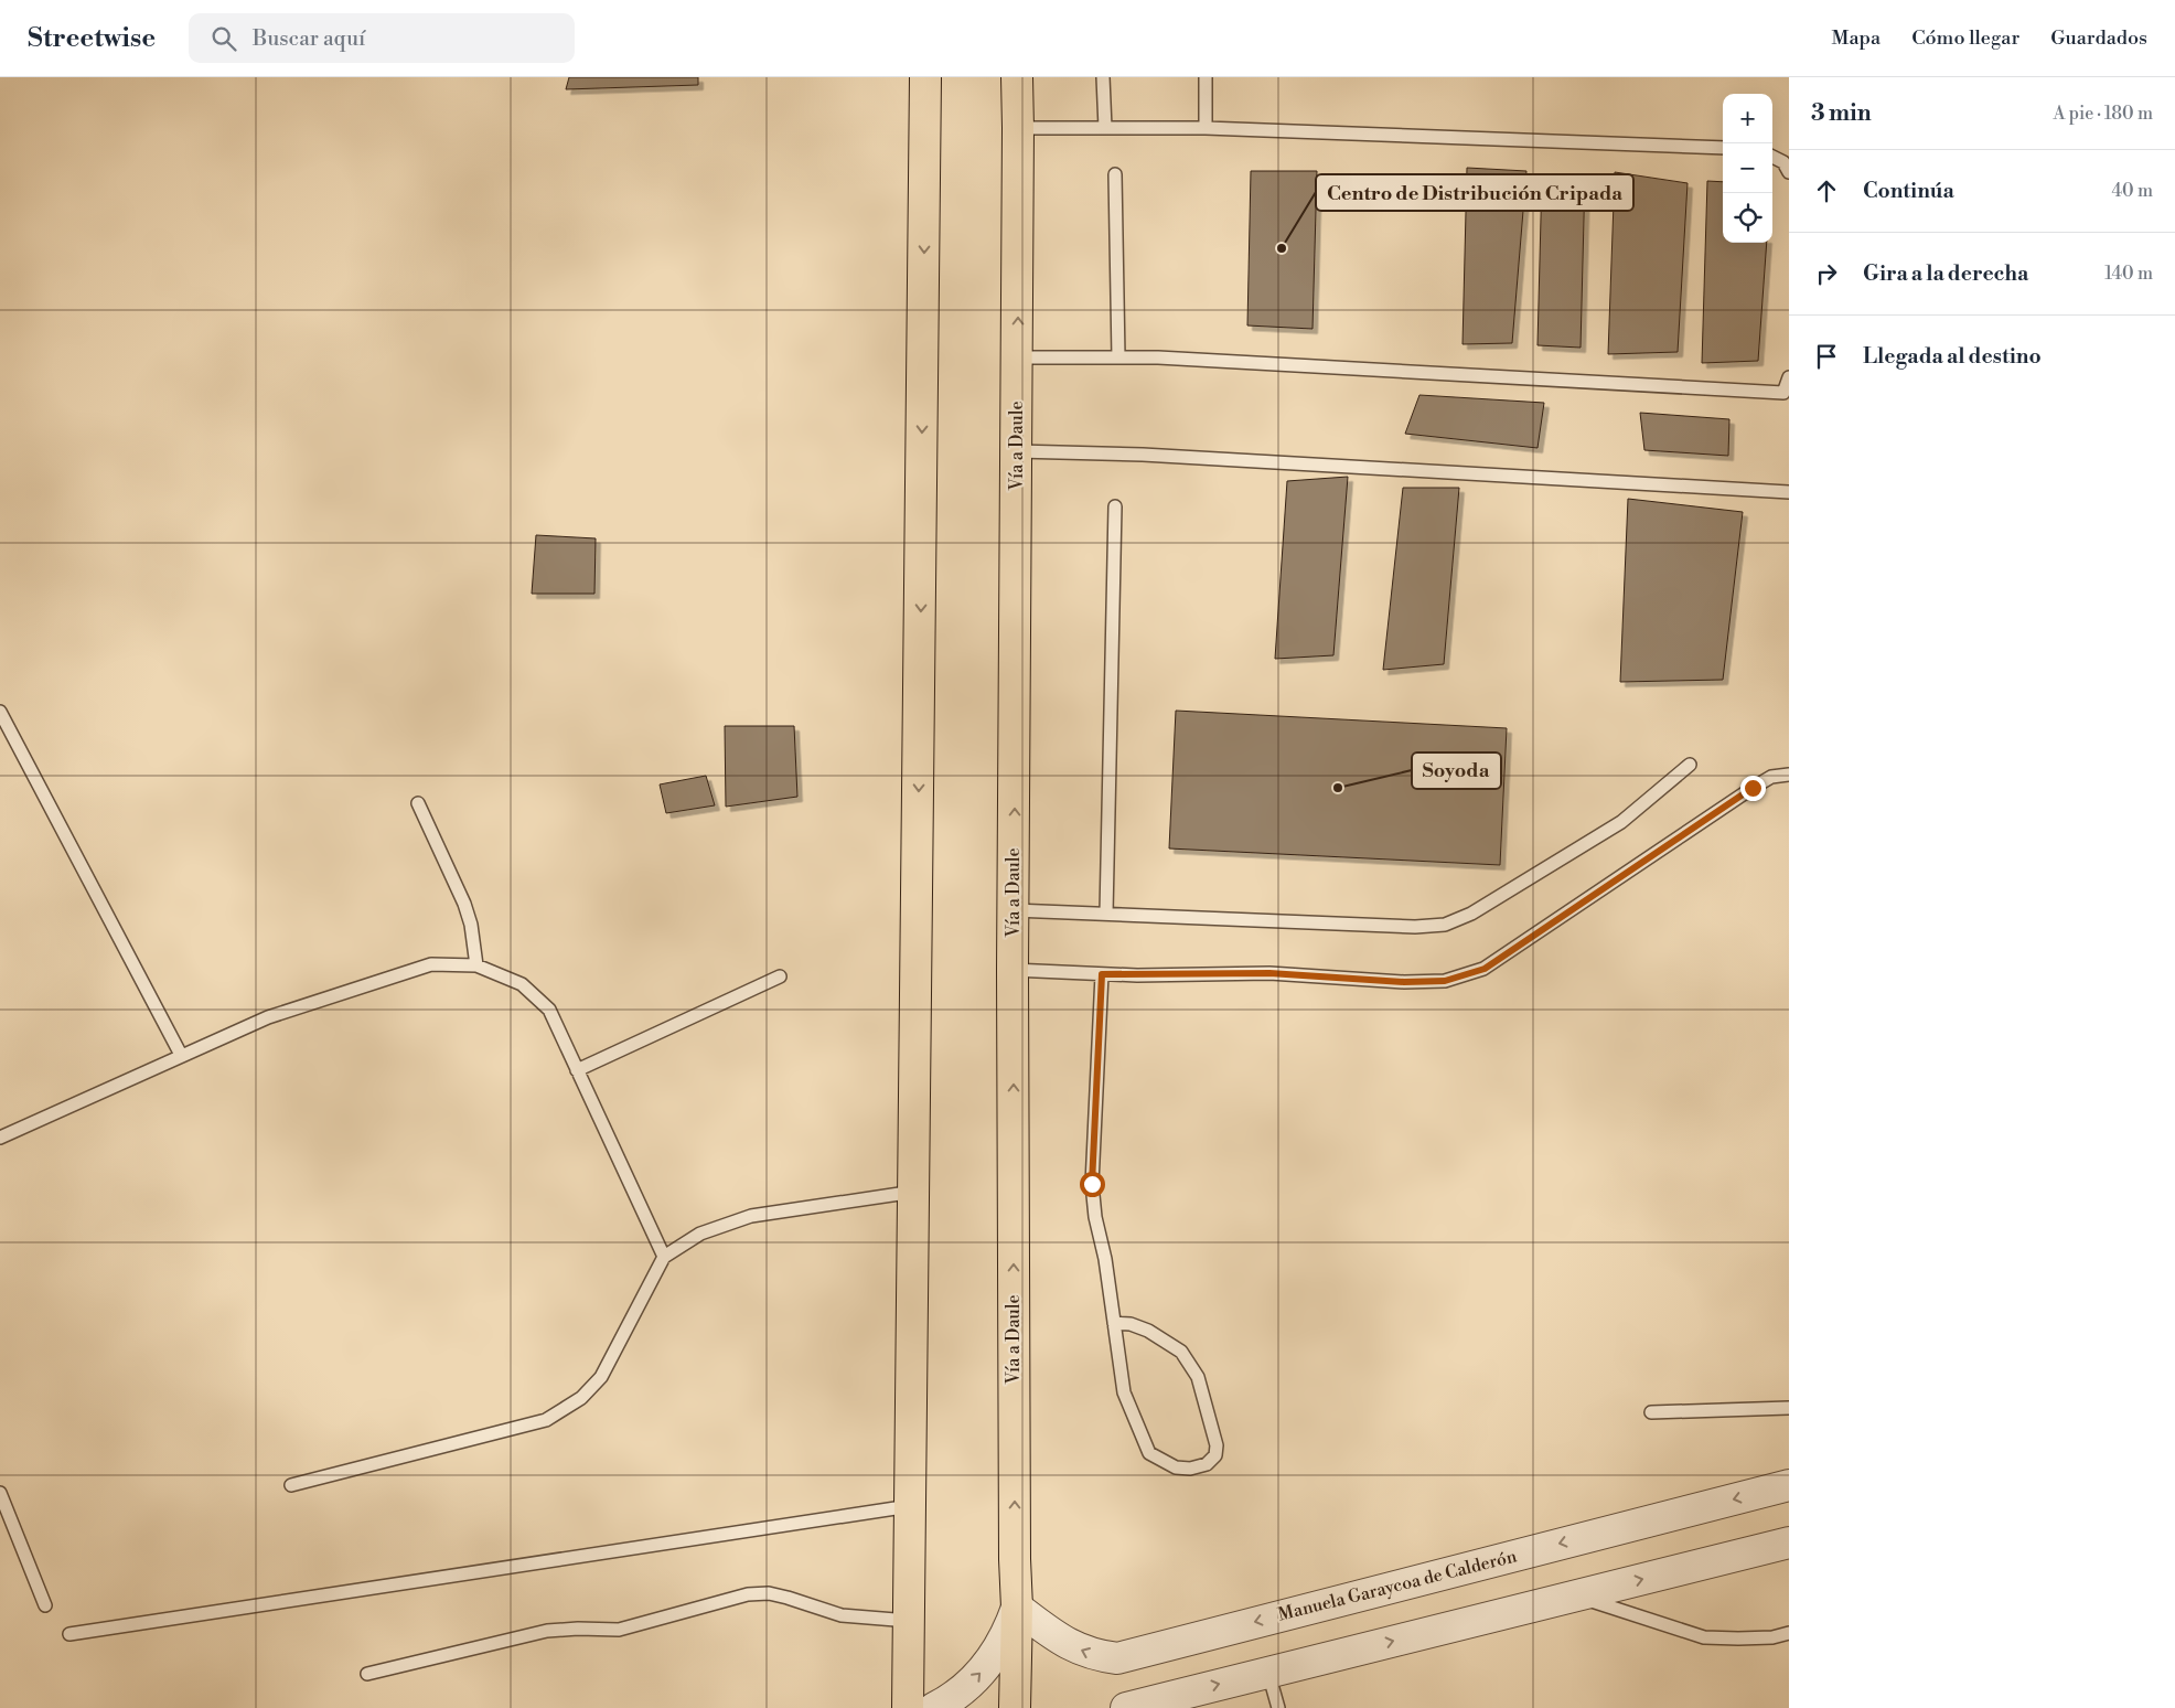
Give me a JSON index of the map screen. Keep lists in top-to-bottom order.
{
  "streets": {
    "highway": ["Vía a Daule"],
    "street": ["Manuela Garaycoa de Calderón"]
  },
  "crossings": [
    ["Vía a Daule", "Manuela Garaycoa de Calderón"]
  ],
  "places": ["Centro de Distribución Cripada", "Soyoda"],
  "page": {
    "header": "Streetwise",
    "search": "Buscar aquí",
    "nav": ["Mapa", "Cómo llegar", "Guardados"],
    "heading": ["3 min", "A pie · 180 m"],
    "map_buttons": ["+", "−"],
    "list": [
      ["Continúa", "40 m"],
      ["Gira a la derecha", "140 m"],
      "Llegada al destino"
    ]
  }
}
